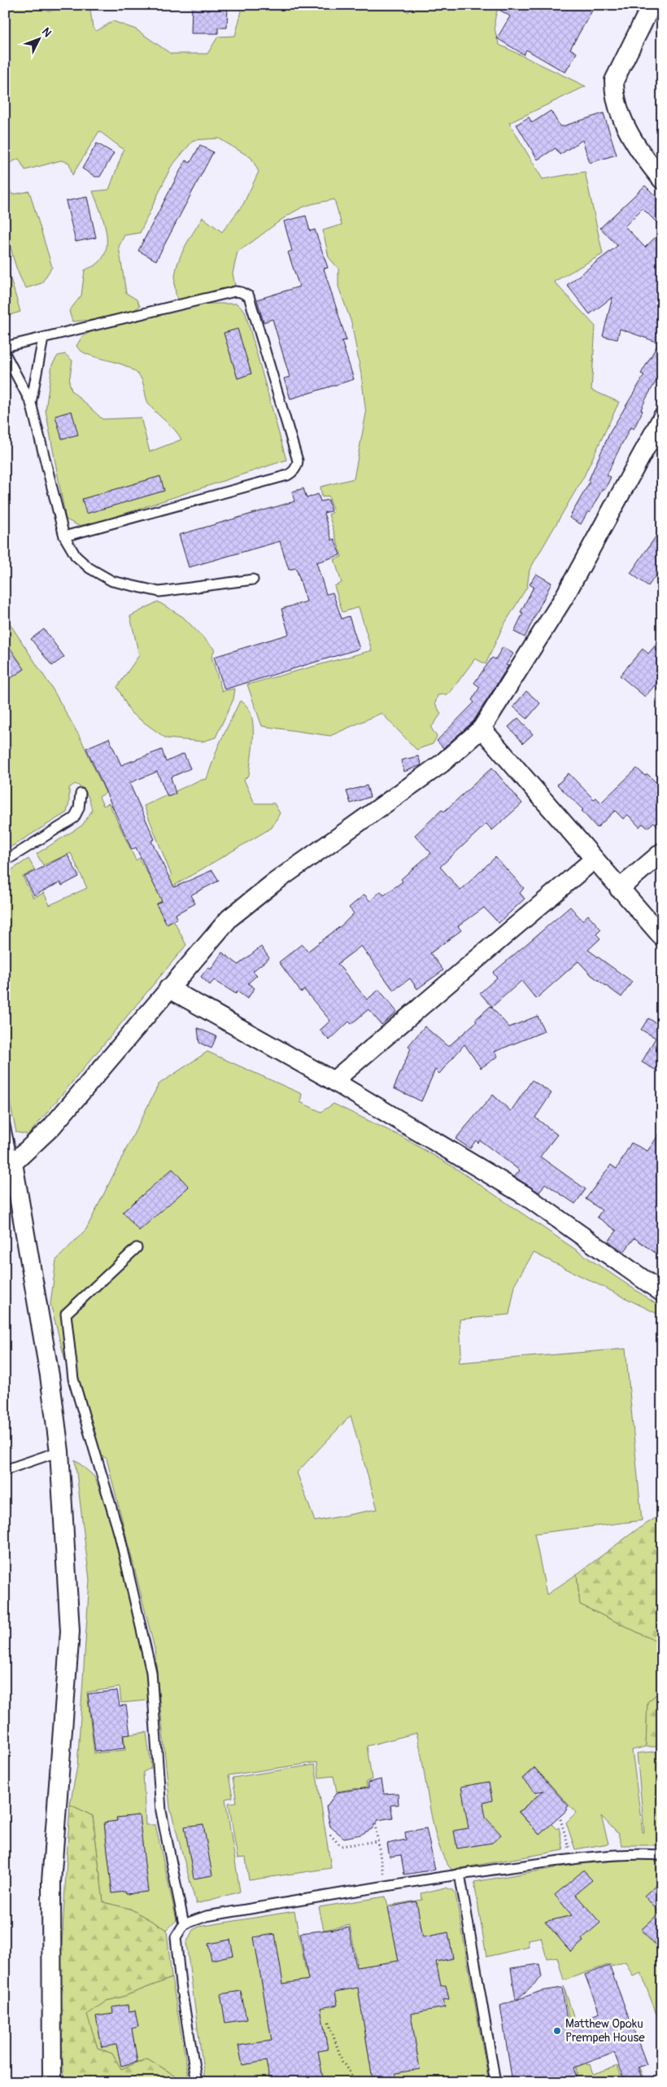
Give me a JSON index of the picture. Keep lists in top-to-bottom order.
{
  "places": ["Matthew Opoku Prempeh House"],
  "north": "top right"
}
